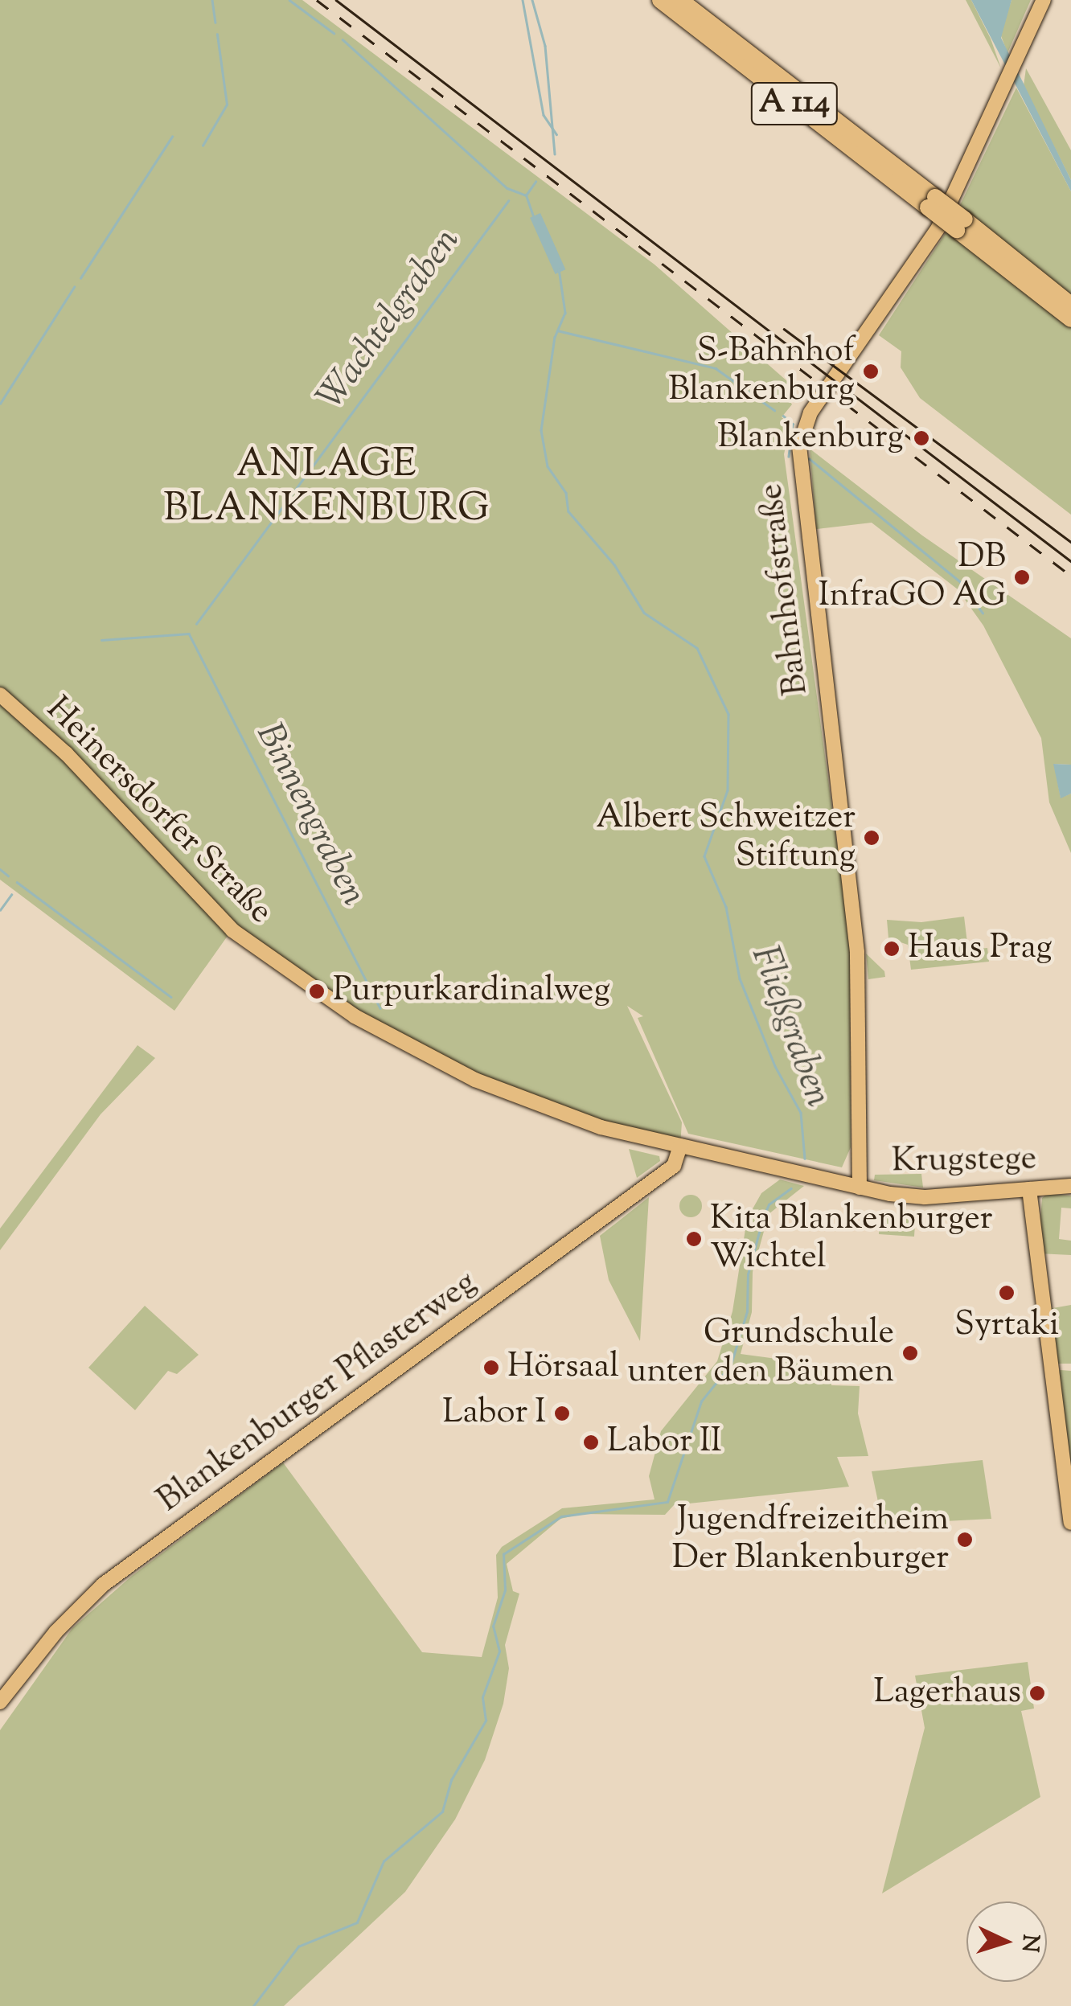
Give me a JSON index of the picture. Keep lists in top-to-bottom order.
{
  "streets": {
    "highway": ["A 114"],
    "main road": [
      "Bahnhofstraße",
      "Heinersdorfer Straße",
      "Krugstege",
      "Blankenburger Pflasterweg"
    ]
  },
  "crossings": [
    ["Bahnhofstraße", "Heinersdorfer Straße"],
    ["Bahnhofstraße", "Krugstege"],
    ["Heinersdorfer Straße", "Krugstege"],
    ["Heinersdorfer Straße", "Blankenburger Pflasterweg"]
  ],
  "districts": ["ANLAGE BLANKENBURG"],
  "water": ["Wachtelgraben", "Binnengraben", "Fließgraben"],
  "places": [
    "S-Bahnhof Blankenburg",
    "Blankenburg",
    "DB InfraGO AG",
    "Albert Schweitzer Stiftung",
    "Haus Prag",
    "Purpurkardinalweg",
    "Kita Blankenburger Wichtel",
    "Syrtaki",
    "Grundschule unter den Bäumen",
    "Hörsaal",
    "Labor I",
    "Labor II",
    "Jugendfreizeitheim Der Blankenburger",
    "Lagerhaus"
  ],
  "north": "right"
}
